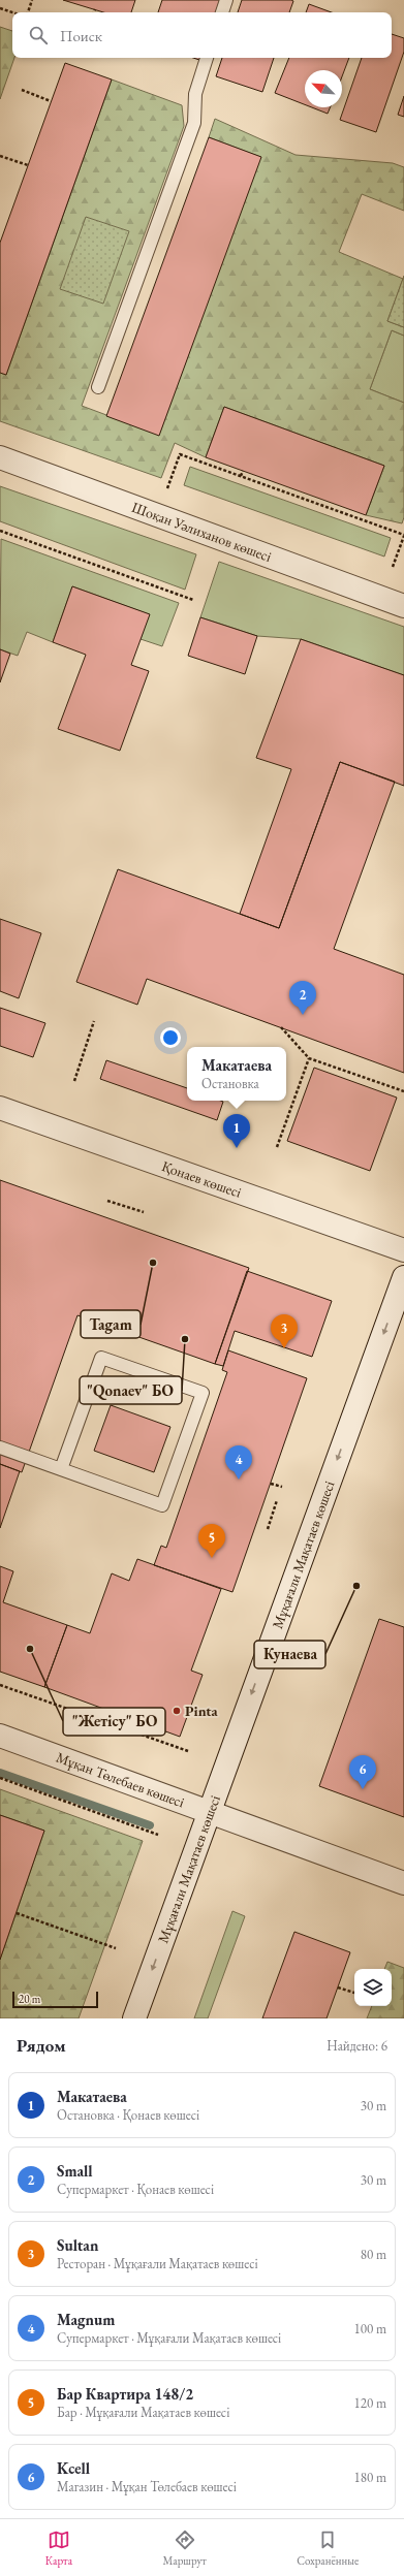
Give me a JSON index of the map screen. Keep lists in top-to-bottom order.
{
  "streets": {
    "street": [
      "Шоқан Уәлиханов көшесі",
      "Қонаев көшесі",
      "Мұқағали Мақатаев көшесі",
      "Мұқан Төлебаев көшесі"
    ]
  },
  "crossings": [
    ["Мұқағали Мақатаев көшесі", "Мұқан Төлебаев көшесі"]
  ],
  "one_way": ["Мұқағали Мақатаев көшесі"],
  "places": [
    "Tagam",
    "\"Qonaev\" БО",
    "Кунаева",
    "\"Жетісу\" БО",
    "Pinta"
  ],
  "scale_bar": "20 m",
  "north": "top left",
  "page": {
    "search": "Поиск",
    "pins": [
      "2",
      "1",
      "3",
      "4",
      "5",
      "6"
    ],
    "popup": ["Макатаева", "Остановка"],
    "scale": "20 m",
    "heading": ["Рядом", "Найдено: 6"],
    "list": [
      {
        "mark": "1",
        "name": "Макатаева",
        "note": "Остановка · Қонаев көшесі",
        "value": "30 m"
      },
      {
        "mark": "2",
        "name": "Small",
        "note": "Супермаркет · Қонаев көшесі",
        "value": "30 m"
      },
      {
        "mark": "3",
        "name": "Sultan",
        "note": "Ресторан · Мұқағали Мақатаев көшесі",
        "value": "80 m"
      },
      {
        "mark": "4",
        "name": "Magnum",
        "note": "Супермаркет · Мұқағали Мақатаев көшесі",
        "value": "100 m"
      },
      {
        "mark": "5",
        "name": "Бар Квартира 148/2",
        "note": "Бар · Мұқағали Мақатаев көшесі",
        "value": "120 m"
      },
      {
        "mark": "6",
        "name": "Kcell",
        "note": "Магазин · Мұқан Төлебаев көшесі",
        "value": "180 m"
      }
    ],
    "nav": ["Карта", "Маршрут", "Сохранённые"]
  }
}
